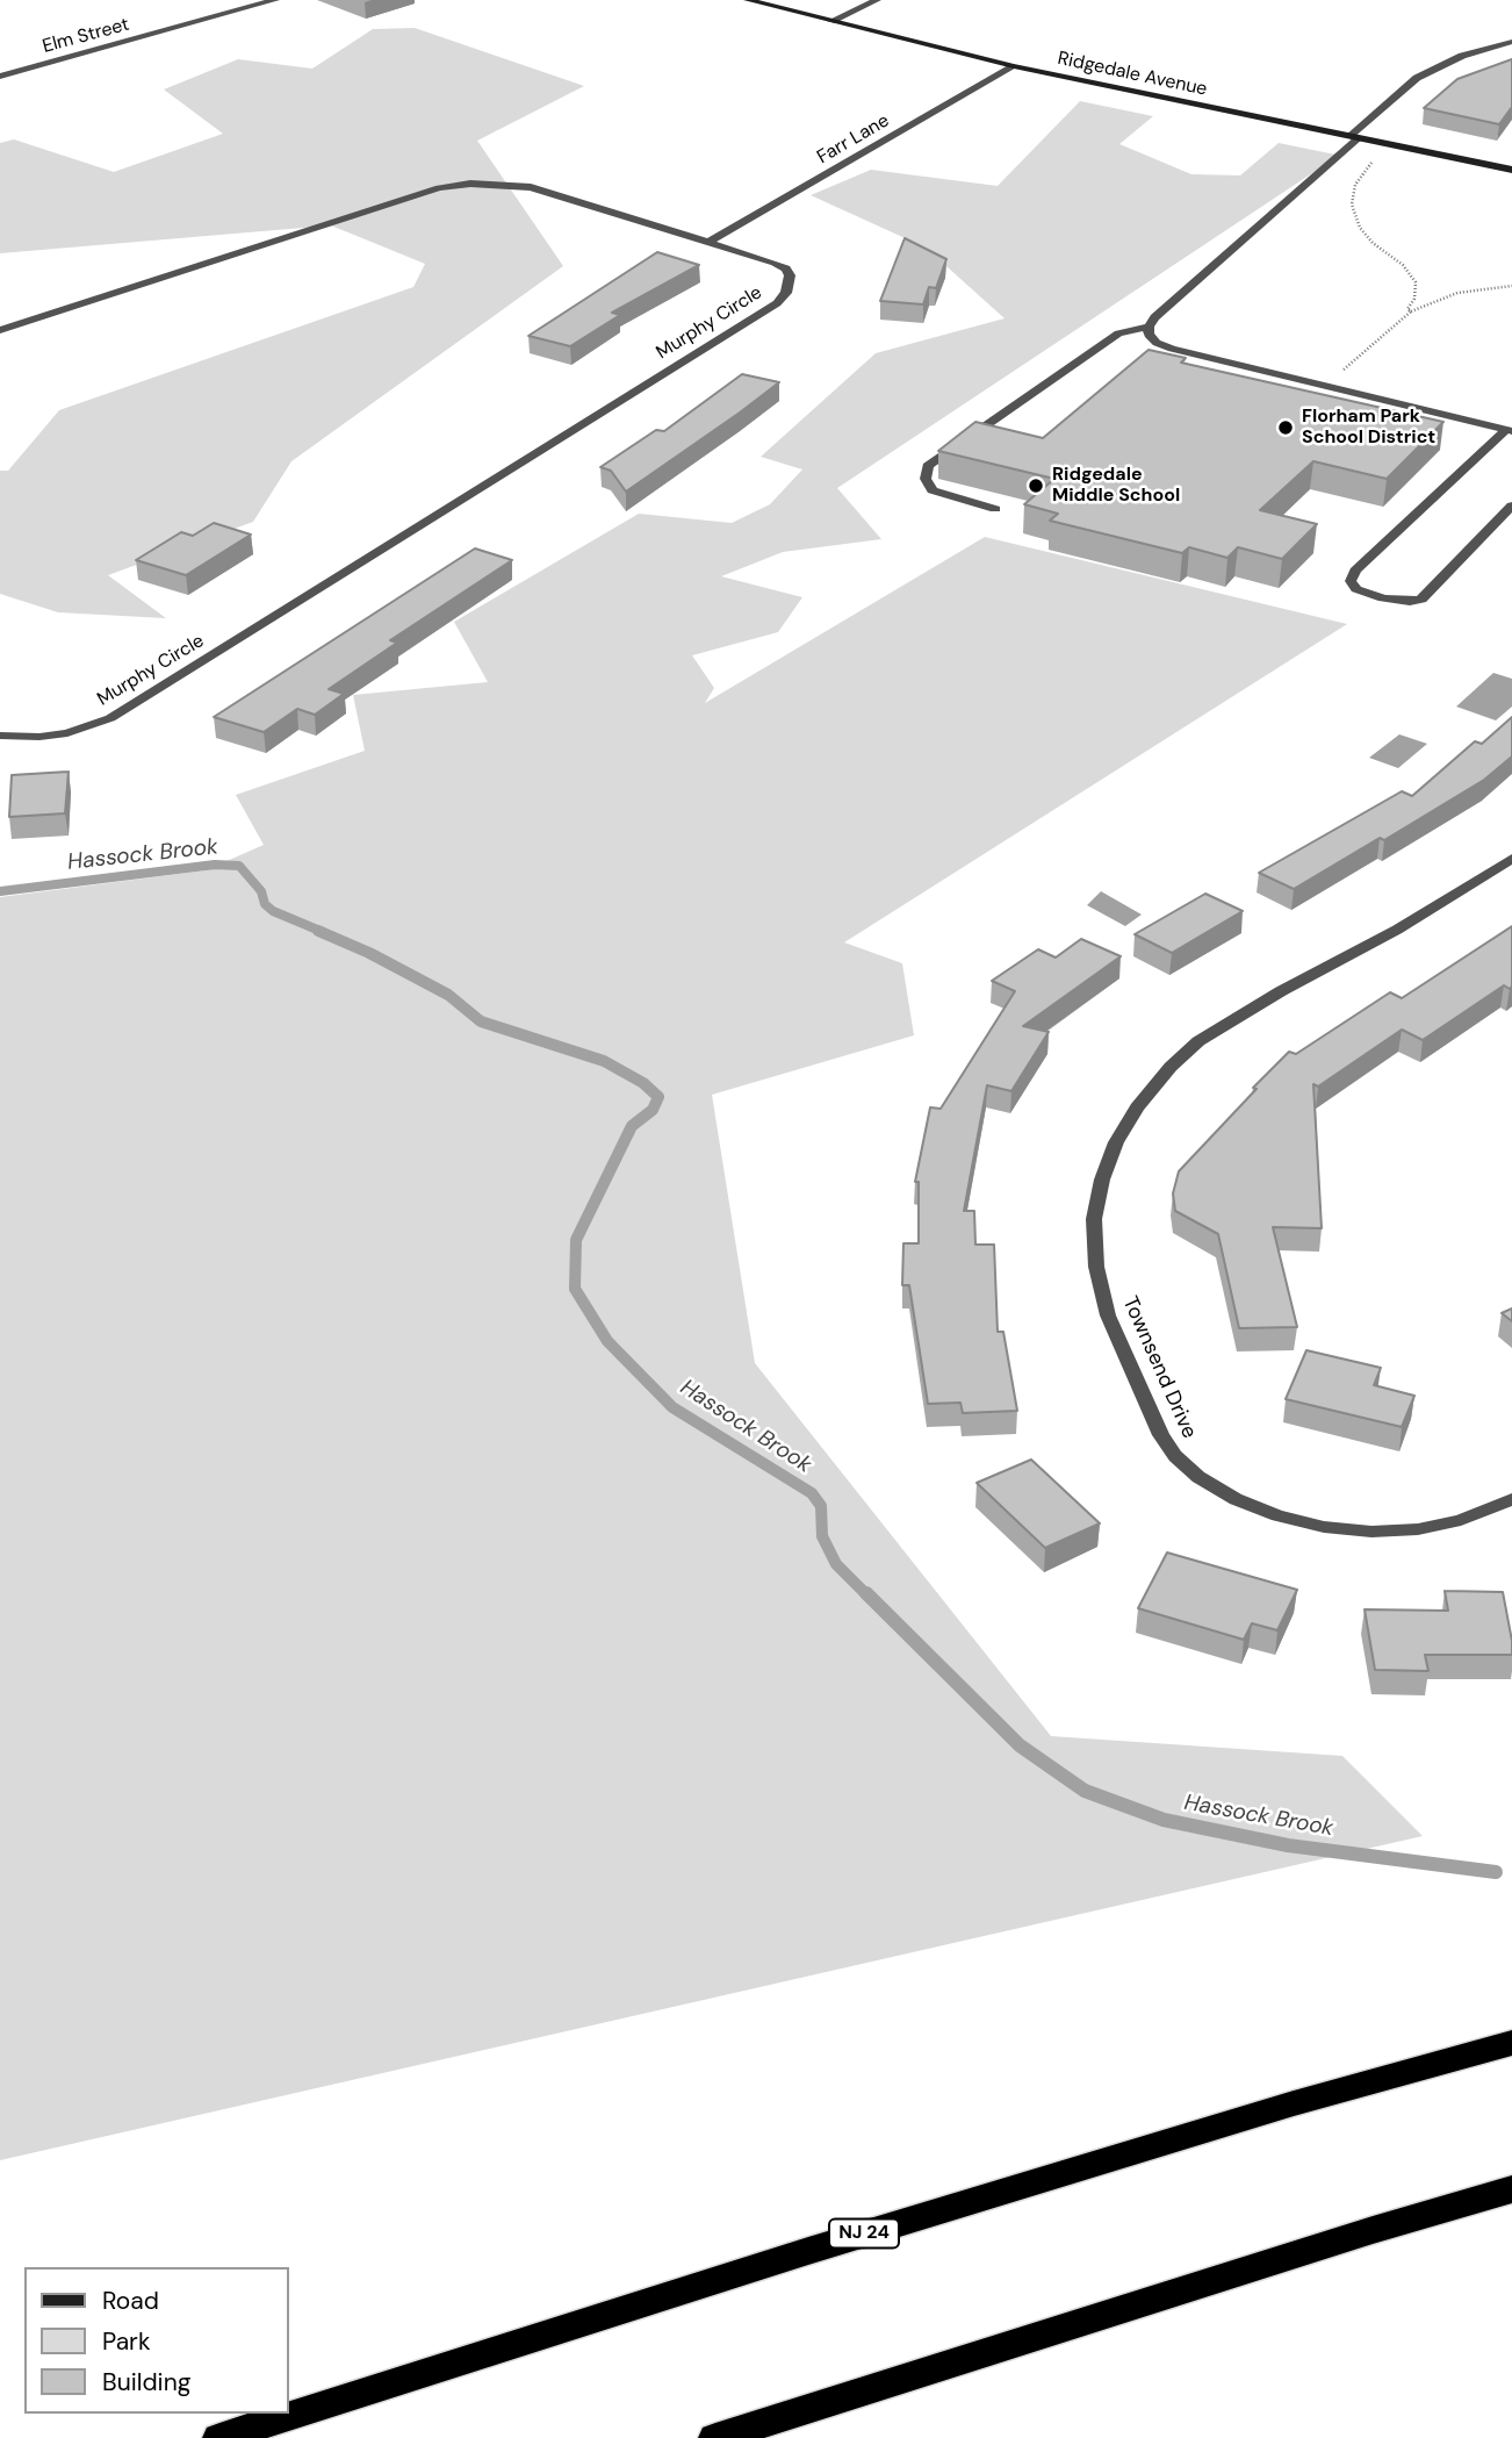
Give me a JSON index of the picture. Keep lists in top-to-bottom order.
{
  "streets": {
    "highway": ["NJ 24"],
    "main road": ["Ridgedale Avenue"],
    "street": [
      "Elm Street",
      "Farr Lane",
      "Murphy Circle",
      "Townsend Drive"
    ]
  },
  "crossings": [
    ["Ridgedale Avenue", "Farr Lane"],
    ["Farr Lane", "Murphy Circle"]
  ],
  "water": ["Hassock Brook"],
  "places": ["Florham Park School District", "Ridgedale Middle School"],
  "legend": ["Road", "Park", "Building"]
}
